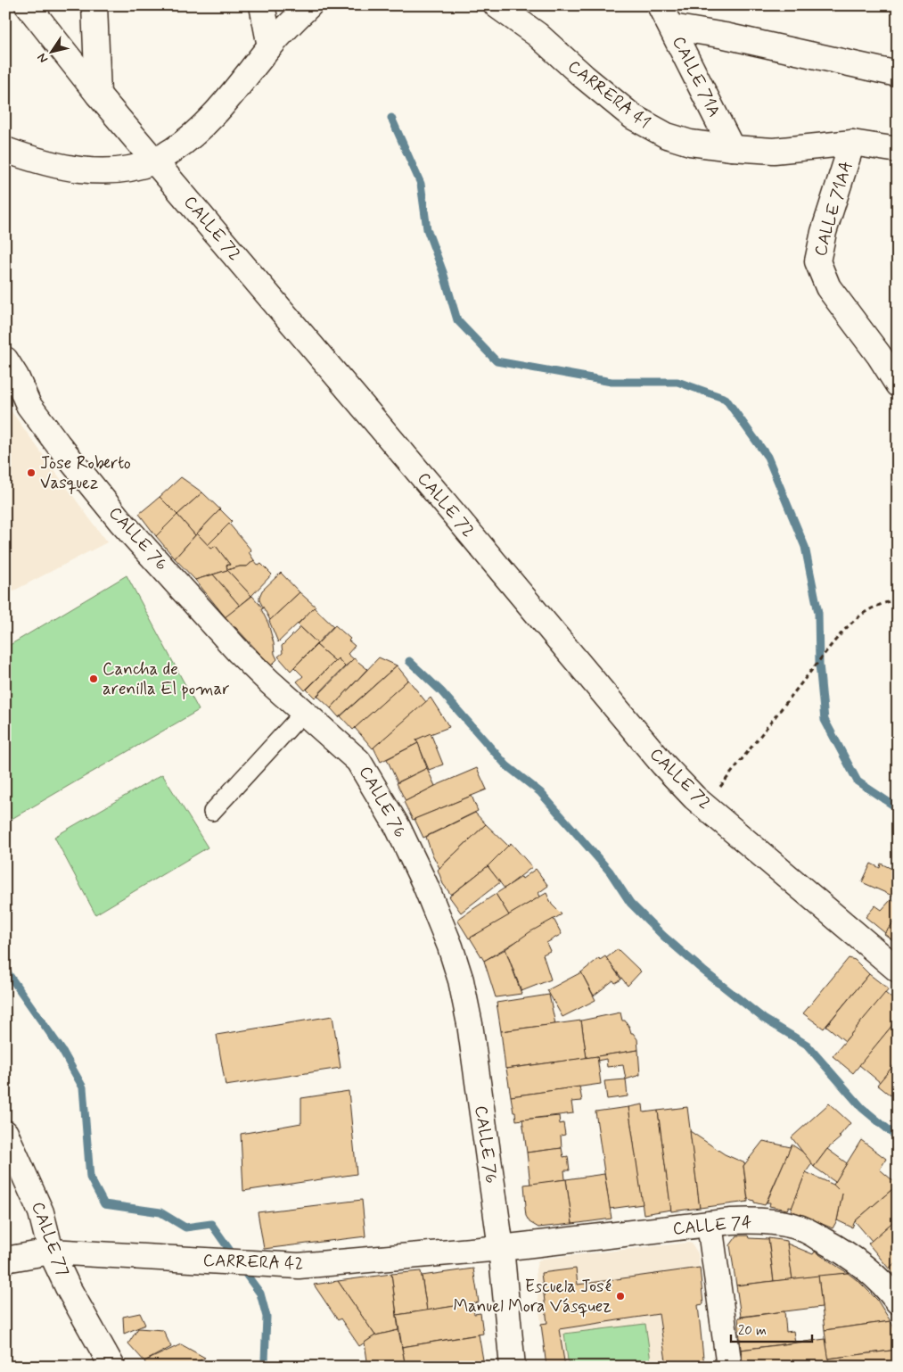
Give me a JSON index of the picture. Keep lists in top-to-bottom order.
{
  "streets": {
    "street": [
      "CALLE 71A",
      "CARRERA 41",
      "CALLE 71AA",
      "CALLE 72",
      "CALLE 76",
      "CALLE 74",
      "CALLE 77",
      "CARRERA 42"
    ]
  },
  "crossings": [
    ["CALLE 71A", "CARRERA 41"],
    ["CARRERA 41", "CALLE 71AA"],
    ["CALLE 76", "CALLE 74"],
    ["CALLE 76", "CARRERA 42"],
    ["CALLE 74", "CARRERA 42"],
    ["CALLE 77", "CARRERA 42"]
  ],
  "places": ["Jose Roberto Vasquez", "Cancha de arenilla El pomar", "Escuela José Manuel Mora Vásquez"],
  "scale_bar": "20 m",
  "north": "bottom left"
}
